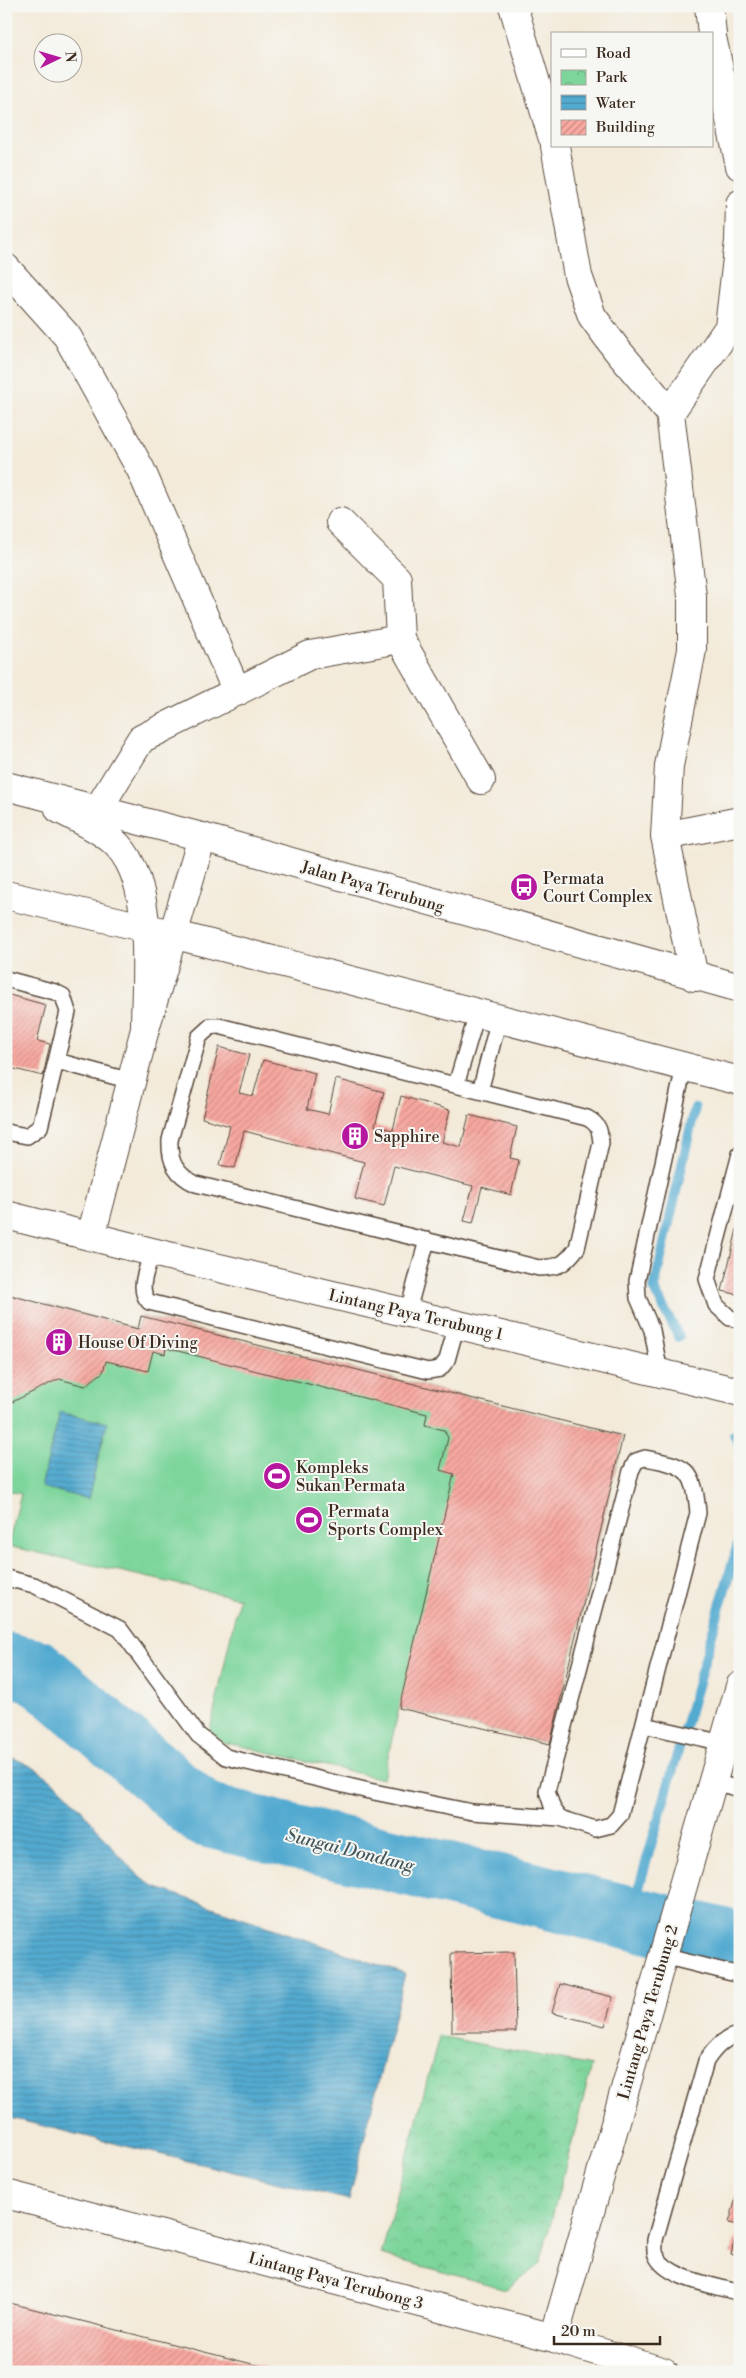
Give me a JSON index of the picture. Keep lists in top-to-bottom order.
{
  "streets": {
    "street": [
      "Jalan Paya Terubung",
      "Lintang Paya Terubung 1",
      "Lintang Paya Terubung 2",
      "Lintang Paya Terubong 3"
    ]
  },
  "crossings": [
    ["Lintang Paya Terubung 2", "Lintang Paya Terubong 3"]
  ],
  "water": ["Sungai Dondang"],
  "places": {
    "bus stop": ["Permata Court Complex"],
    "building": ["Sapphire", "House Of Diving"],
    "sports": ["Kompleks Sukan Permata", "Permata Sports Complex"]
  },
  "legend": [
    "Road",
    "Park",
    "Water",
    "Building"
  ],
  "scale_bar": "20 m",
  "north": "right"
}
